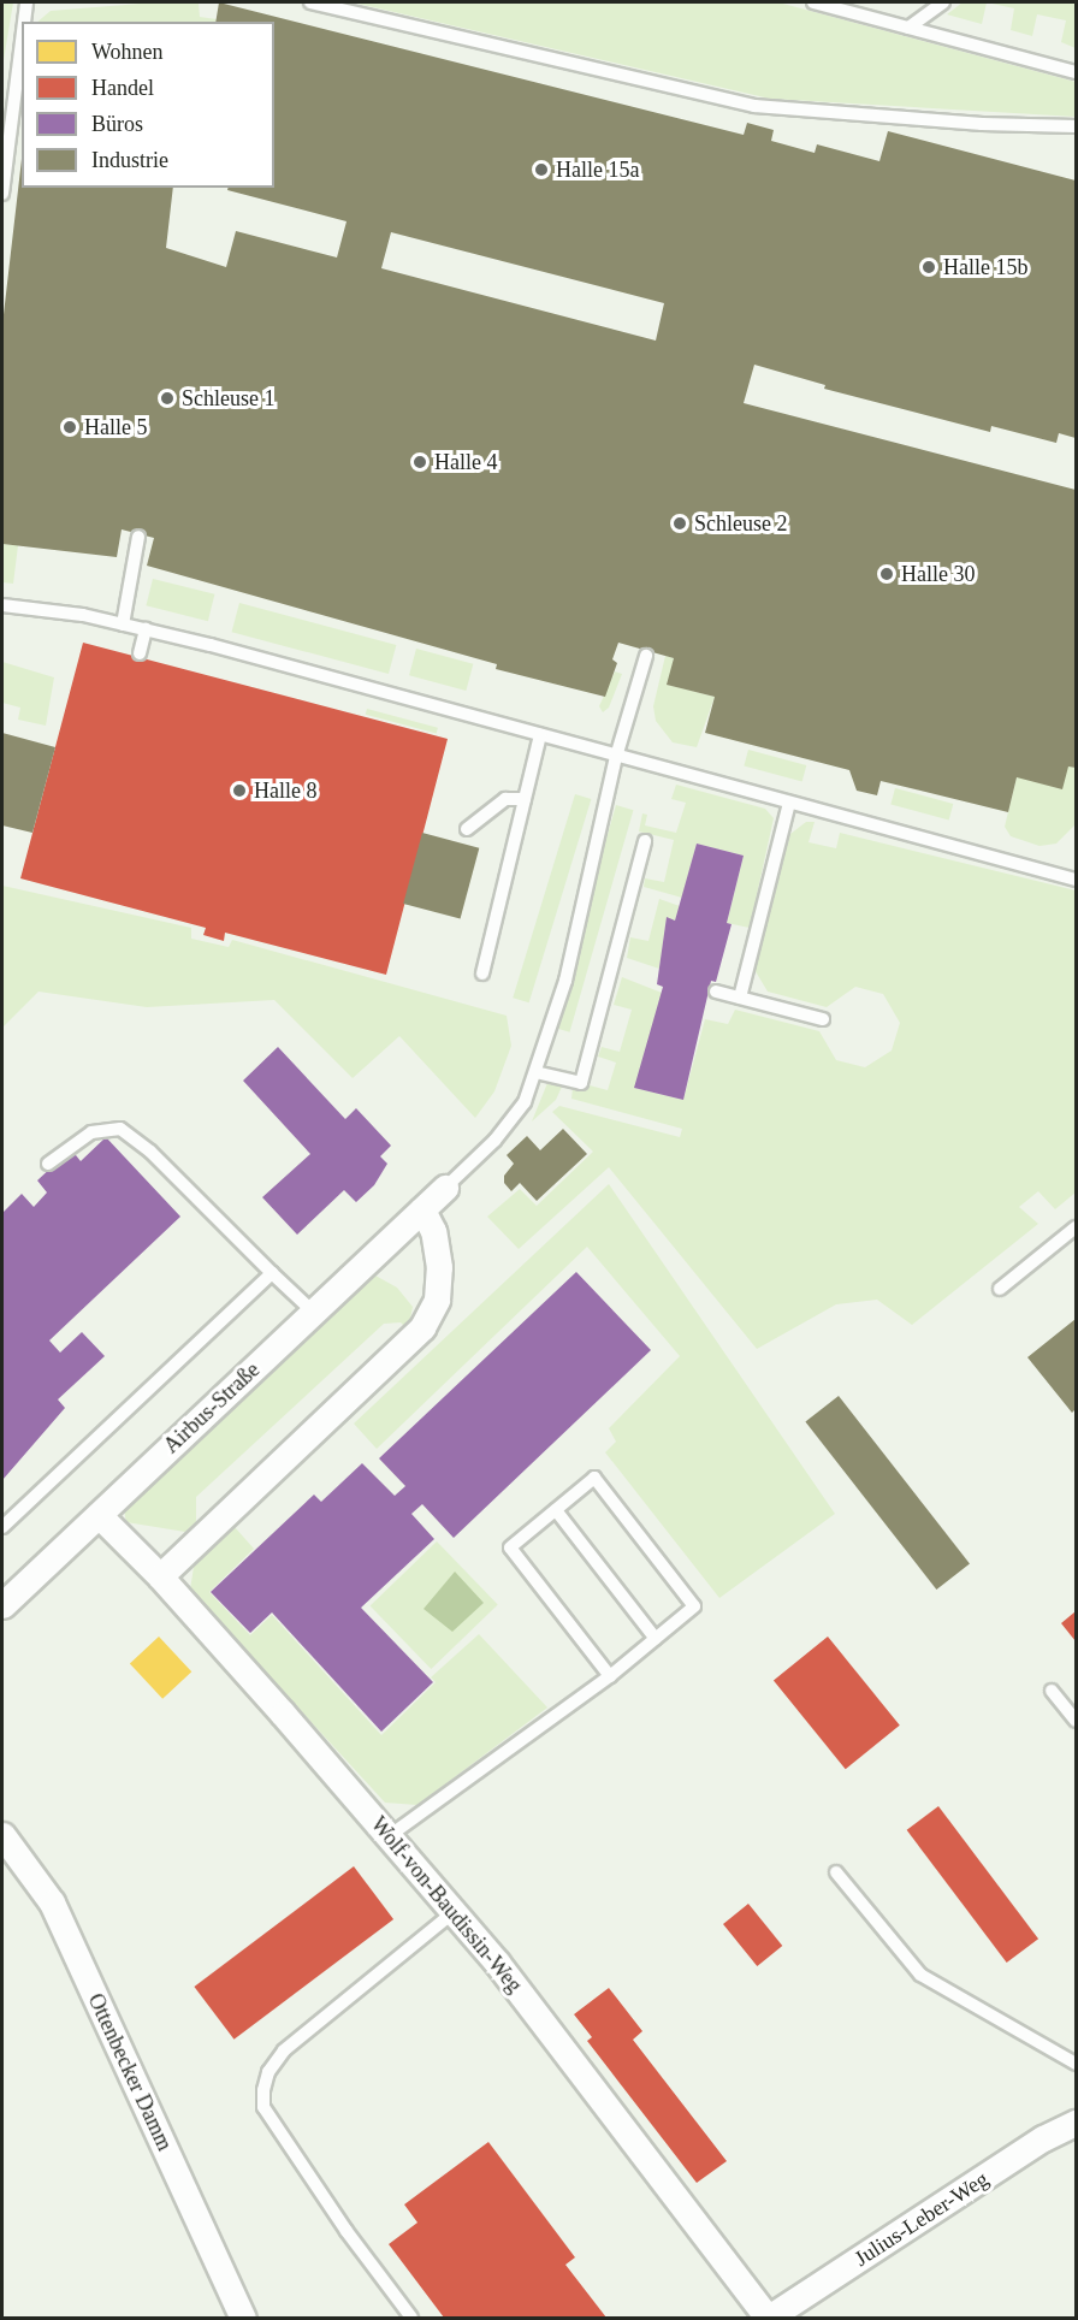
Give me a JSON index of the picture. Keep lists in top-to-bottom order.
{
  "streets": {
    "street": [
      "Airbus-Straße",
      "Wolf-von-Baudissin-Weg",
      "Ottenbecker Damm",
      "Julius-Leber-Weg"
    ]
  },
  "crossings": [
    ["Airbus-Straße", "Wolf-von-Baudissin-Weg"],
    ["Wolf-von-Baudissin-Weg", "Julius-Leber-Weg"]
  ],
  "places": [
    "Halle 15a",
    "Halle 15b",
    "Schleuse 1",
    "Halle 5",
    "Halle 4",
    "Schleuse 2",
    "Halle 30",
    "Halle 8"
  ],
  "legend": [
    "Wohnen",
    "Handel",
    "Büros",
    "Industrie"
  ]
}
